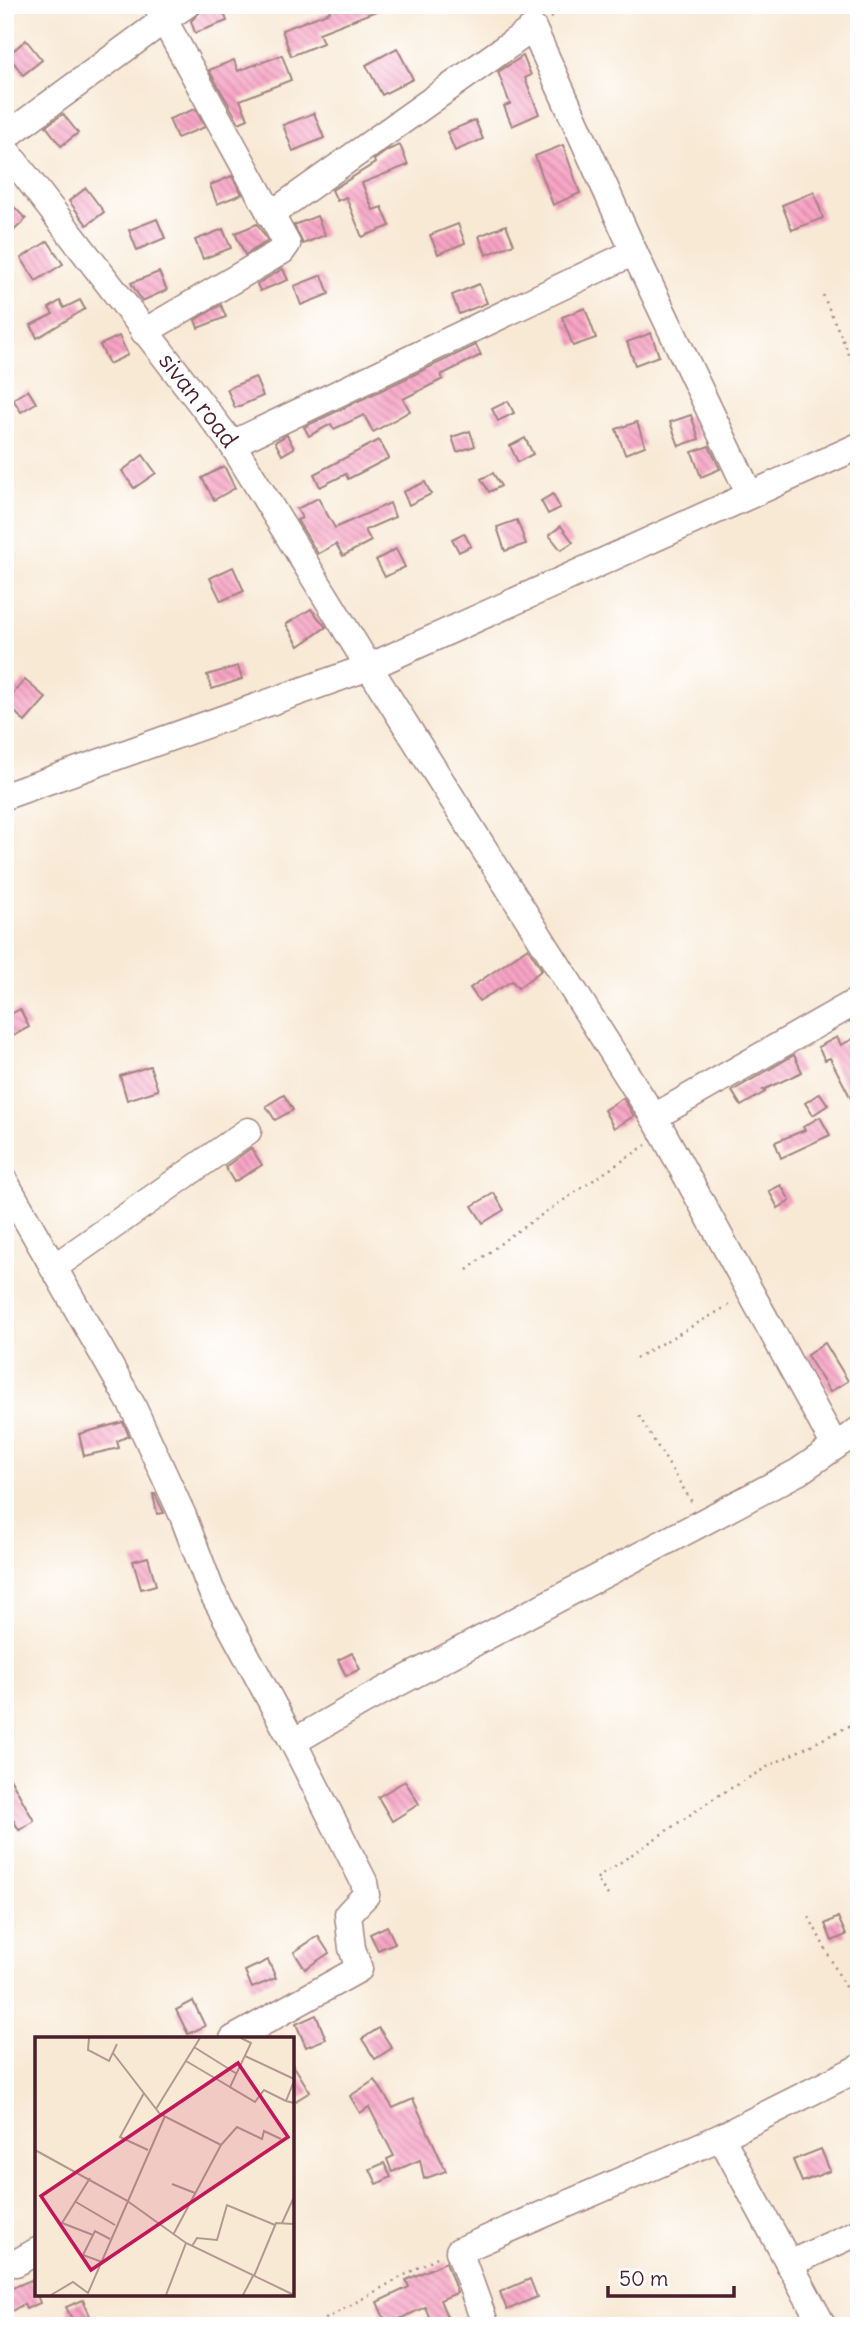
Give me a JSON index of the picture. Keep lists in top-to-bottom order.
{
  "streets": {
    "street": ["sivan road"]
  },
  "scale_bar": "50 m"
}
